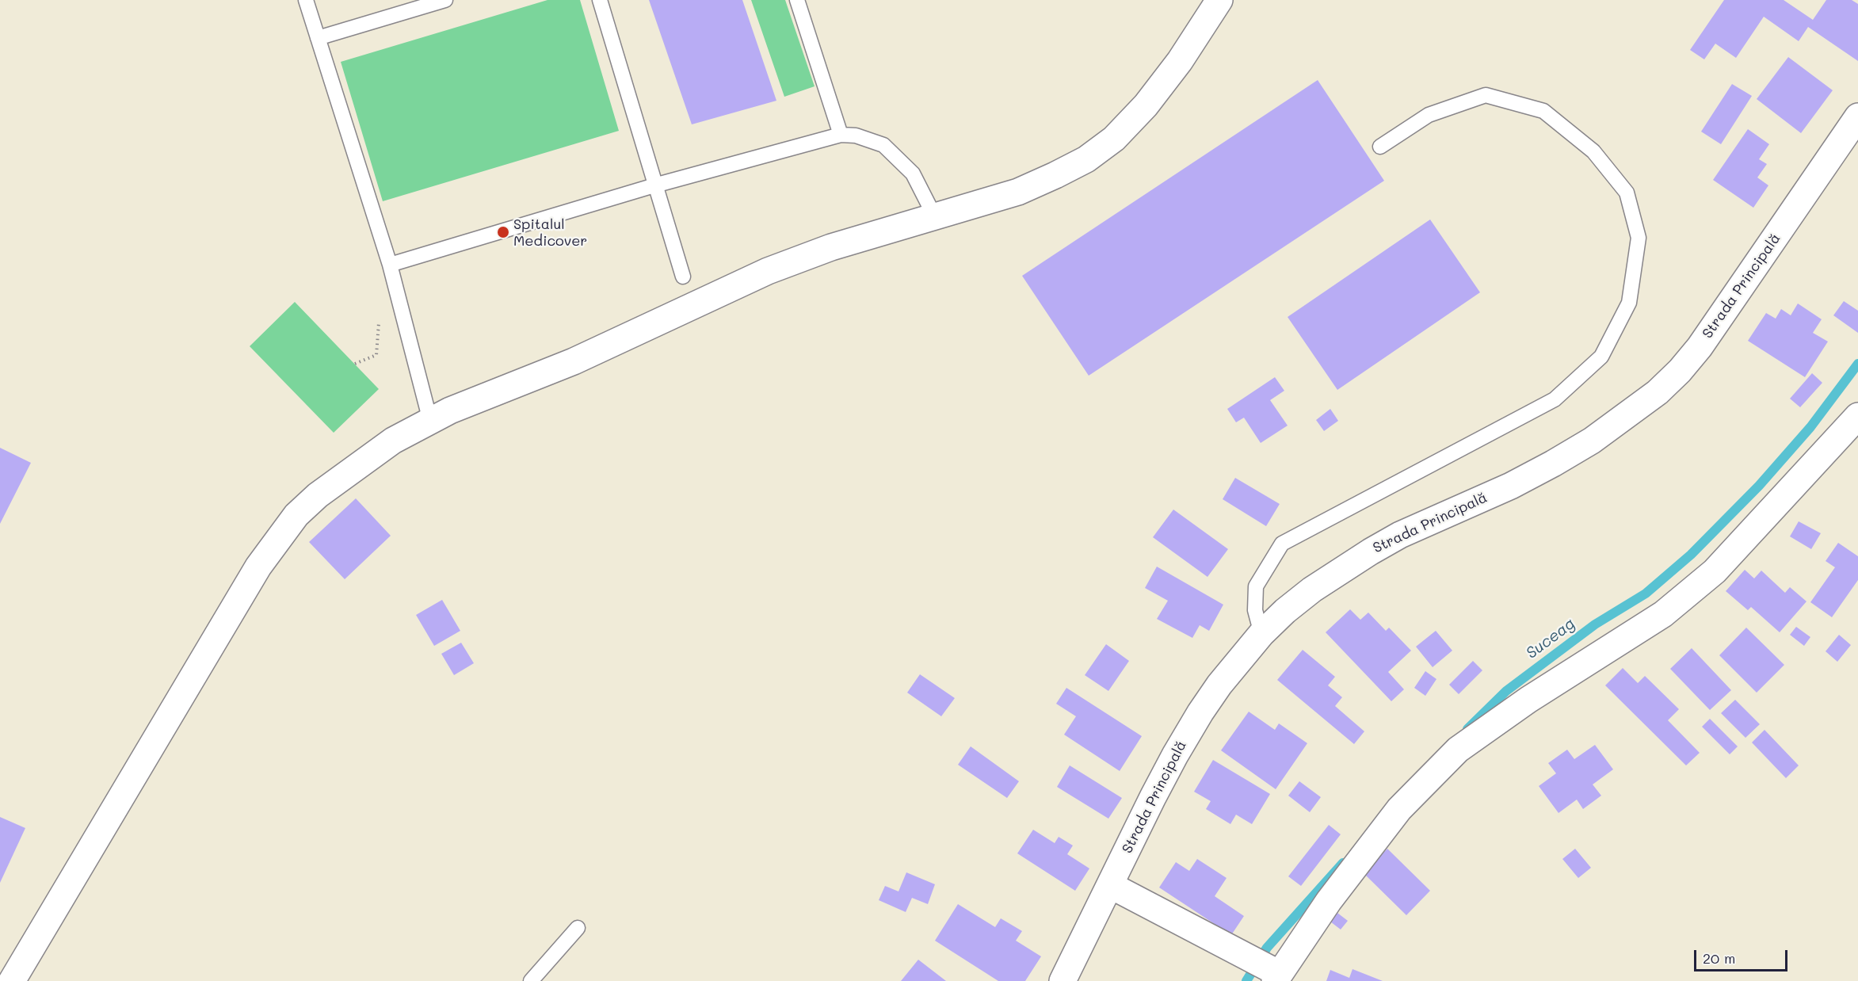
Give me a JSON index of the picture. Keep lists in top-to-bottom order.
{
  "streets": {
    "street": ["Strada Principală"]
  },
  "water": ["Suceag"],
  "places": ["Spitalul Medicover"],
  "scale_bar": "20 m"
}
